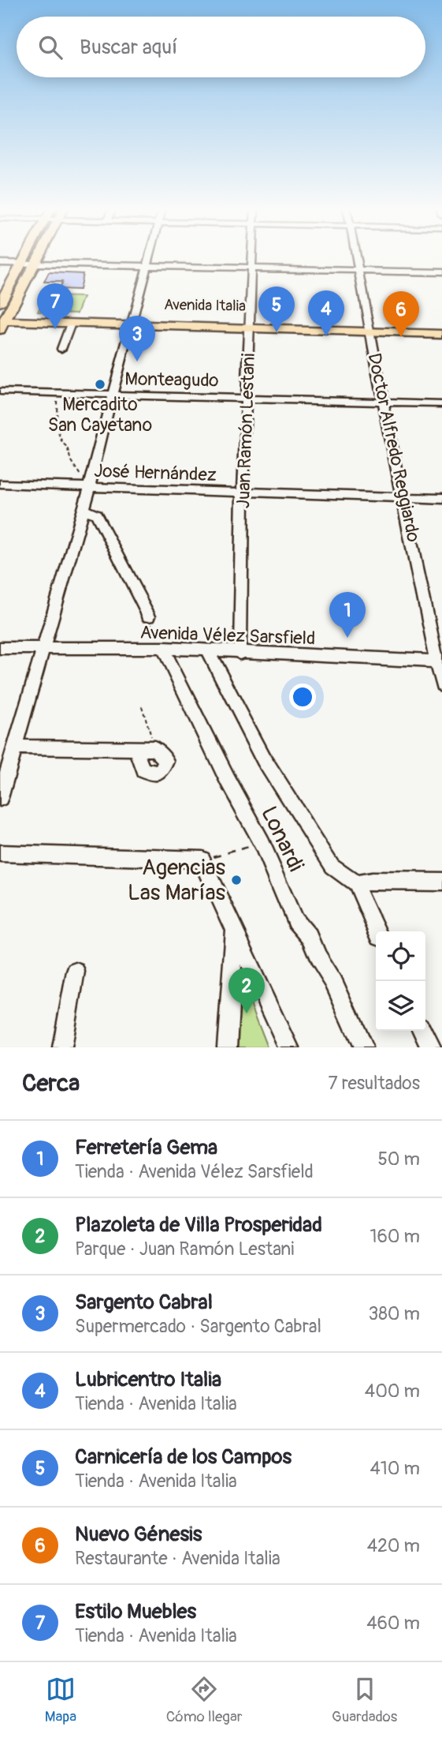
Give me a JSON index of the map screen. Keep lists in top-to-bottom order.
{
  "streets": {
    "main road": ["Avenida Italia"],
    "street": [
      "Monteagudo",
      "Juan Ramón Lestani",
      "Doctor Alfredo Reggiardo",
      "José Hernández",
      "Avenida Vélez Sarsfield",
      "Lonardi"
    ]
  },
  "crossings": [
    ["Avenida Italia", "Juan Ramón Lestani"],
    ["Avenida Italia", "Doctor Alfredo Reggiardo"],
    ["Monteagudo", "Juan Ramón Lestani"],
    ["Monteagudo", "Doctor Alfredo Reggiardo"],
    ["Juan Ramón Lestani", "José Hernández"],
    ["Juan Ramón Lestani", "Avenida Vélez Sarsfield"],
    ["Doctor Alfredo Reggiardo", "José Hernández"],
    ["Doctor Alfredo Reggiardo", "Avenida Vélez Sarsfield"],
    ["Avenida Vélez Sarsfield", "Lonardi"]
  ],
  "places": ["Mercadito San Cayetano", "Agencias Las Marías"],
  "page": {
    "search": "Buscar aquí",
    "pins": [
      "7",
      "5",
      "4",
      "6",
      "3",
      "1",
      "2"
    ],
    "heading": ["Cerca", "7 resultados"],
    "list": [
      {
        "mark": "1",
        "name": "Ferretería Gema",
        "note": "Tienda · Avenida Vélez Sarsfield",
        "value": "50 m"
      },
      {
        "mark": "2",
        "name": "Plazoleta de Villa Prosperidad",
        "note": "Parque · Juan Ramón Lestani",
        "value": "160 m"
      },
      {
        "mark": "3",
        "name": "Sargento Cabral",
        "note": "Supermercado · Sargento Cabral",
        "value": "380 m"
      },
      {
        "mark": "4",
        "name": "Lubricentro Italia",
        "note": "Tienda · Avenida Italia",
        "value": "400 m"
      },
      {
        "mark": "5",
        "name": "Carnicería de los Campos",
        "note": "Tienda · Avenida Italia",
        "value": "410 m"
      },
      {
        "mark": "6",
        "name": "Nuevo Génesis",
        "note": "Restaurante · Avenida Italia",
        "value": "420 m"
      },
      {
        "mark": "7",
        "name": "Estilo Muebles",
        "note": "Tienda · Avenida Italia",
        "value": "460 m"
      }
    ],
    "nav": ["Mapa", "Cómo llegar", "Guardados"]
  }
}
